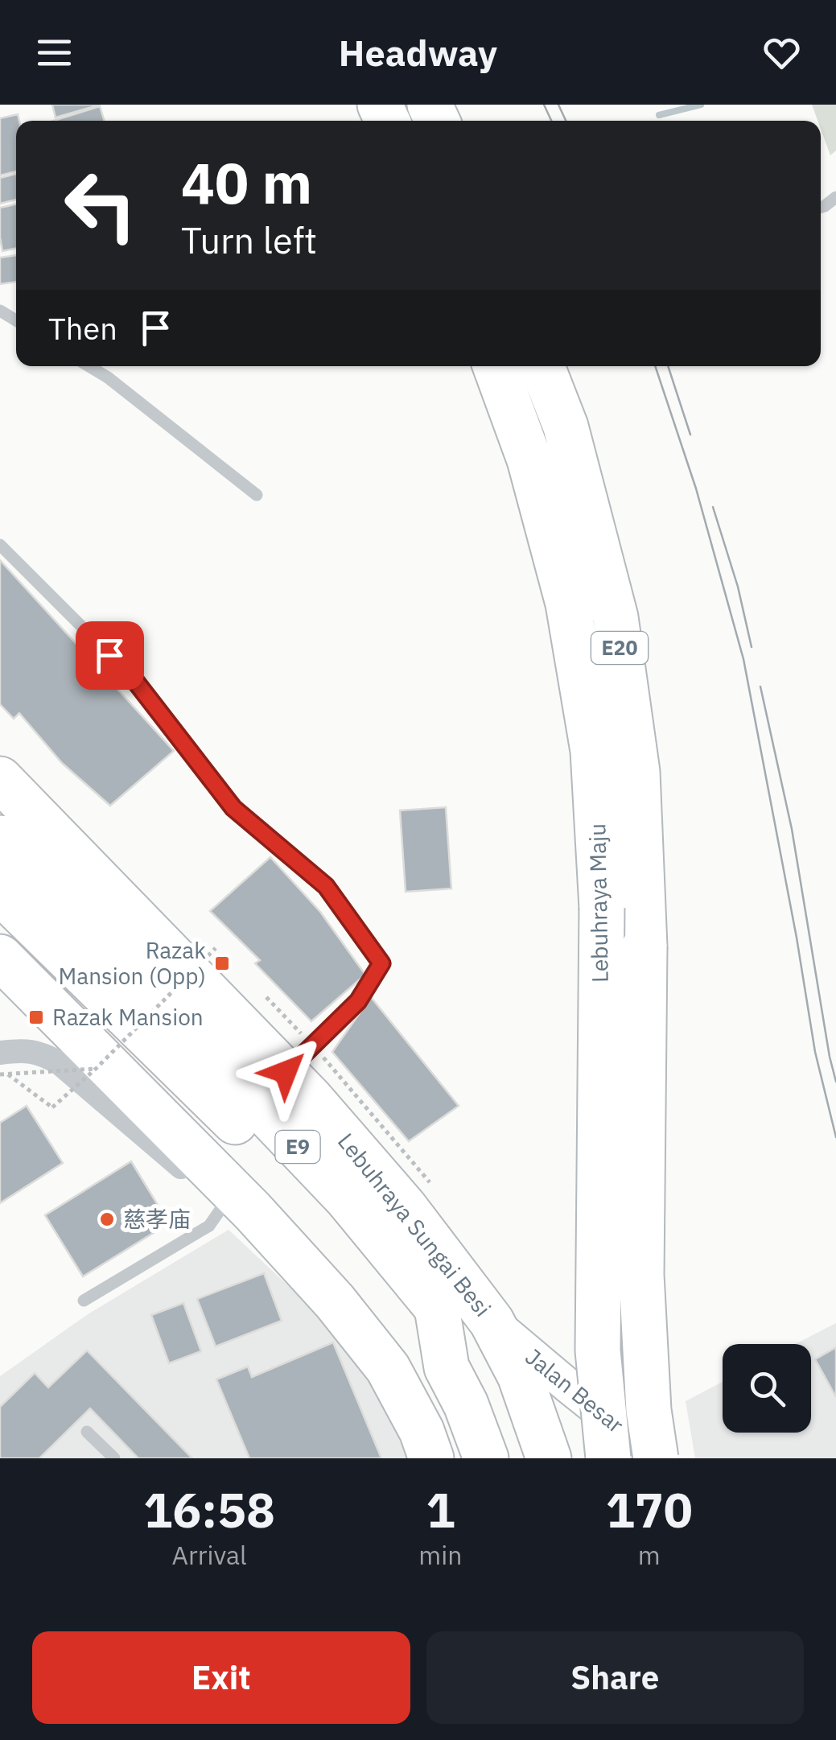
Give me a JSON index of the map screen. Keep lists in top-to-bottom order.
{
  "streets": {
    "highway": [
      "E20",
      "Lebuhraya Maju",
      "E9",
      "Lebuhraya Sungai Besi"
    ],
    "street": ["Jalan Besar"]
  },
  "crossings": [
    ["Lebuhraya Maju", "Jalan Besar"],
    ["Lebuhraya Sungai Besi", "Jalan Besar"]
  ],
  "places": {
    "transit": ["Razak Mansion (Opp)", "Razak Mansion"],
    "other": ["慈孝庙"]
  },
  "page": {
    "header": "Headway",
    "turn": ["40 m", "Turn left"],
    "then": "Then",
    "eta": [
      "16:58",
      "Arrival",
      "1",
      "min",
      "170",
      "m"
    ],
    "buttons": ["Exit", "Share"]
  }
}
